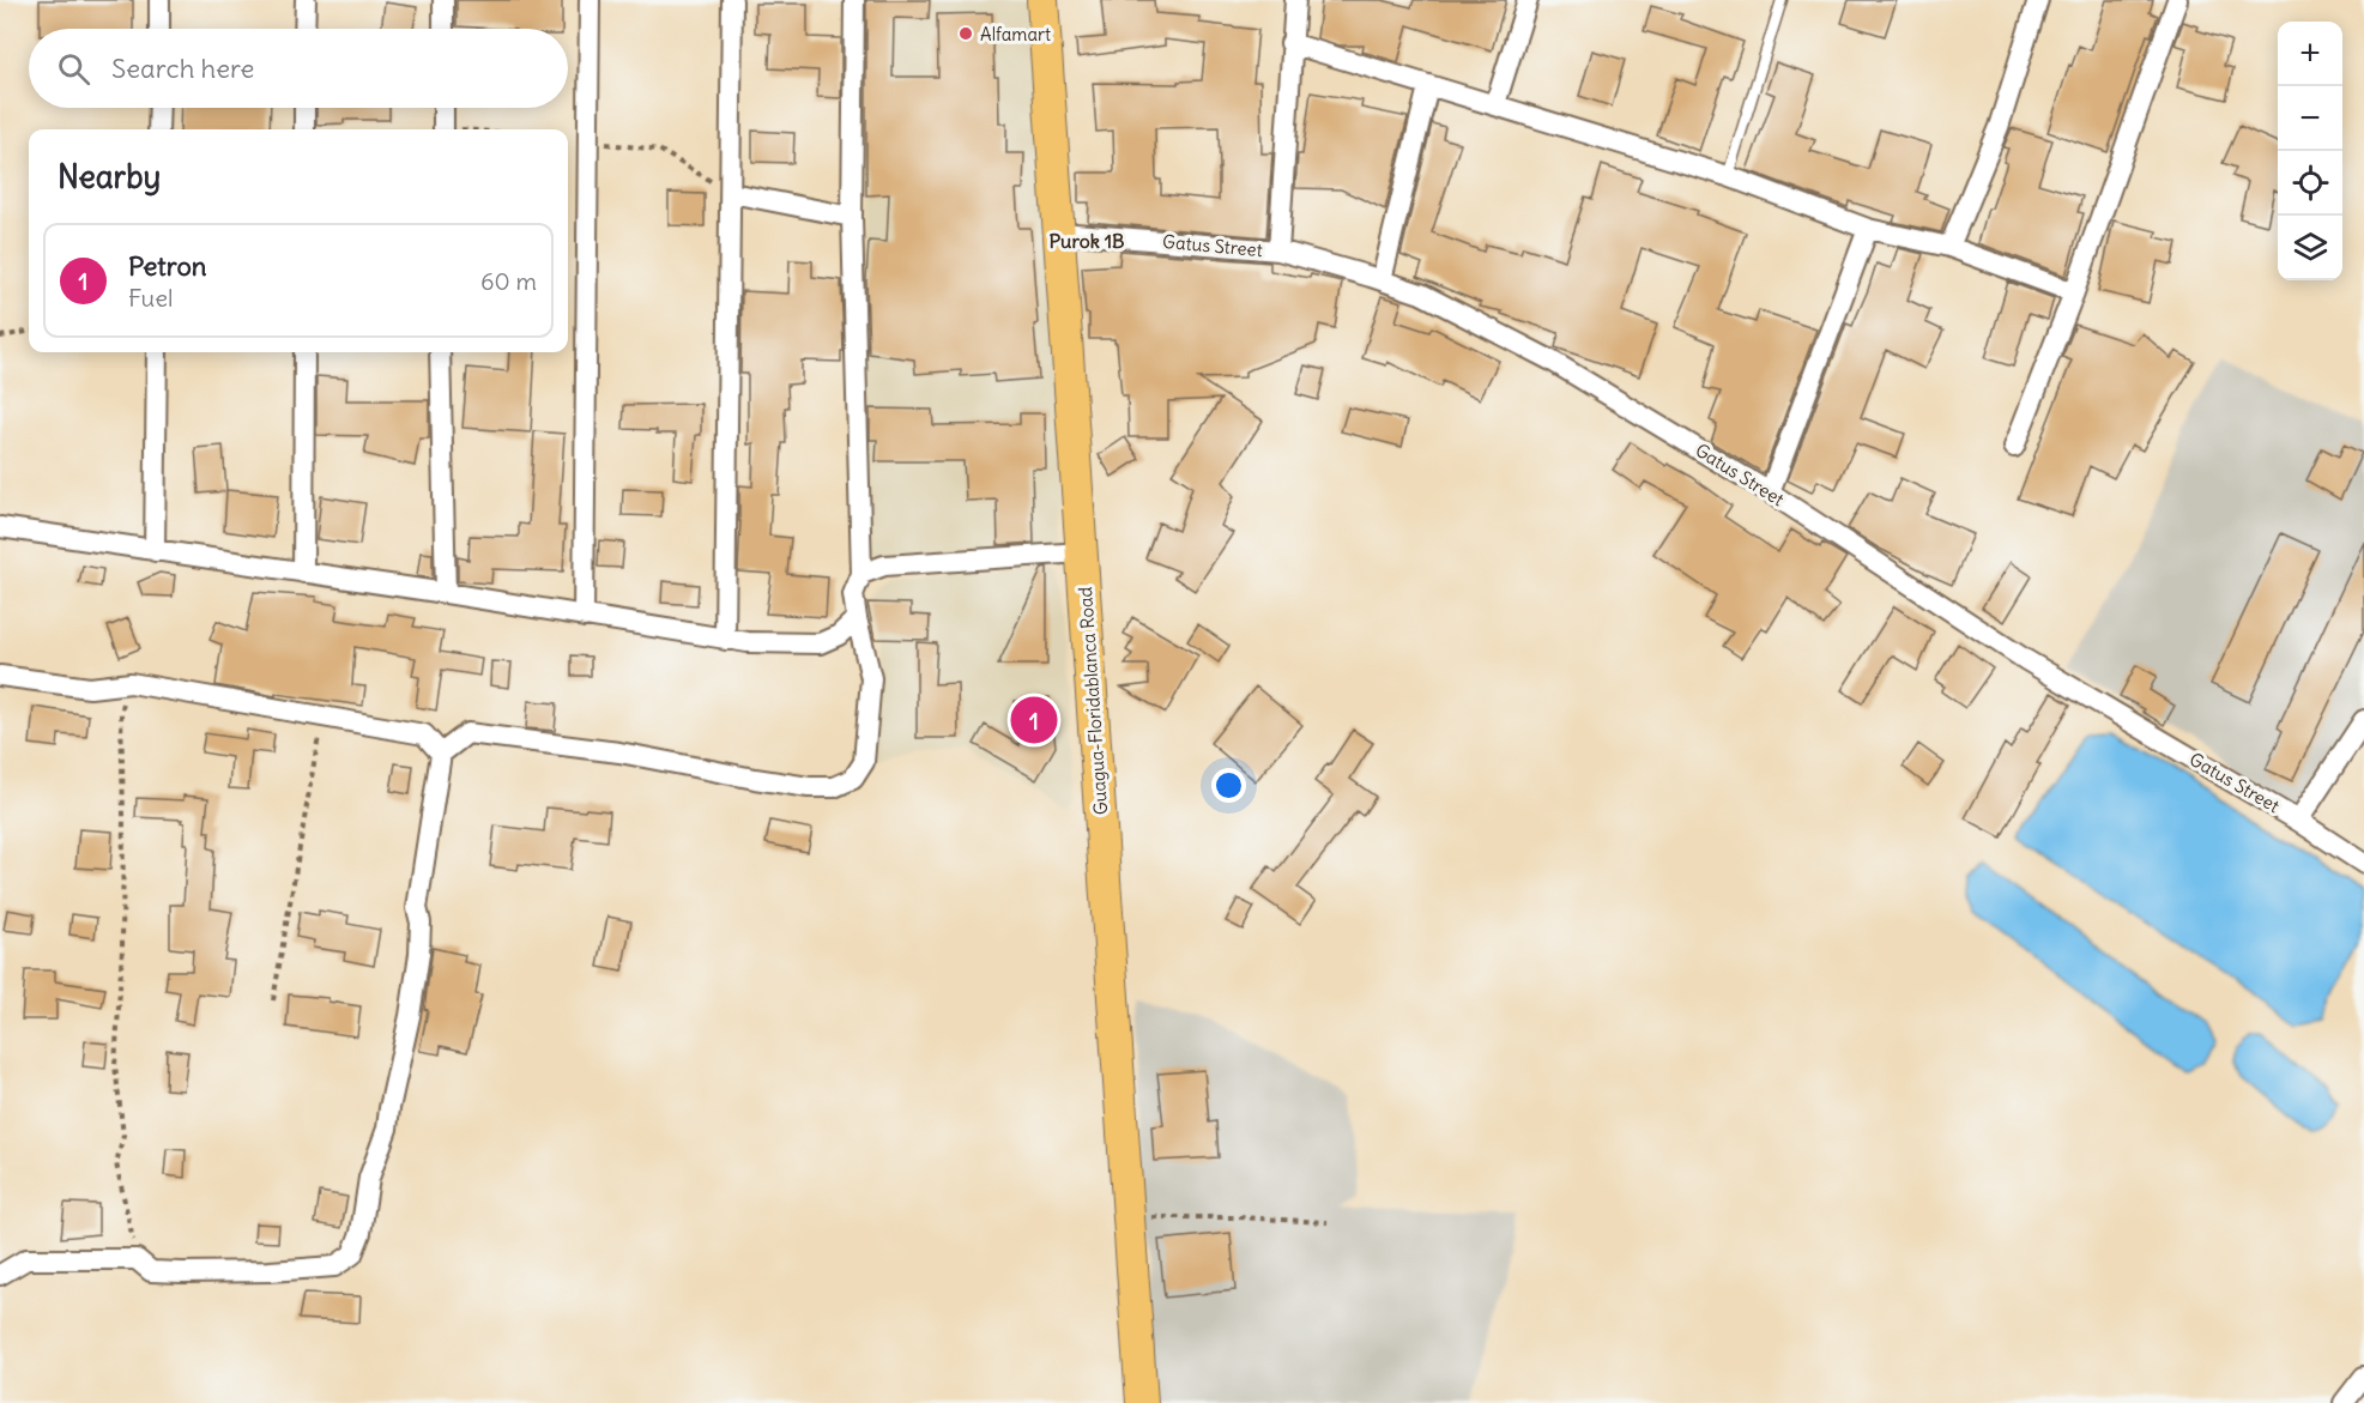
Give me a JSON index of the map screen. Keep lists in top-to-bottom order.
{
  "streets": {
    "main road": ["Guagua-Floridablanca Road"],
    "street": ["Gatus Street"]
  },
  "crossings": [
    ["Gatus Street", "Guagua-Floridablanca Road"]
  ],
  "districts": ["Purok 1B"],
  "places": ["Alfamart"],
  "page": {
    "map_buttons": ["+", "−"],
    "search": "Search here",
    "heading": "Nearby",
    "list": [
      {
        "mark": "1",
        "name": "Petron",
        "note": "Fuel",
        "value": "60 m"
      }
    ],
    "pins": "1"
  }
}
